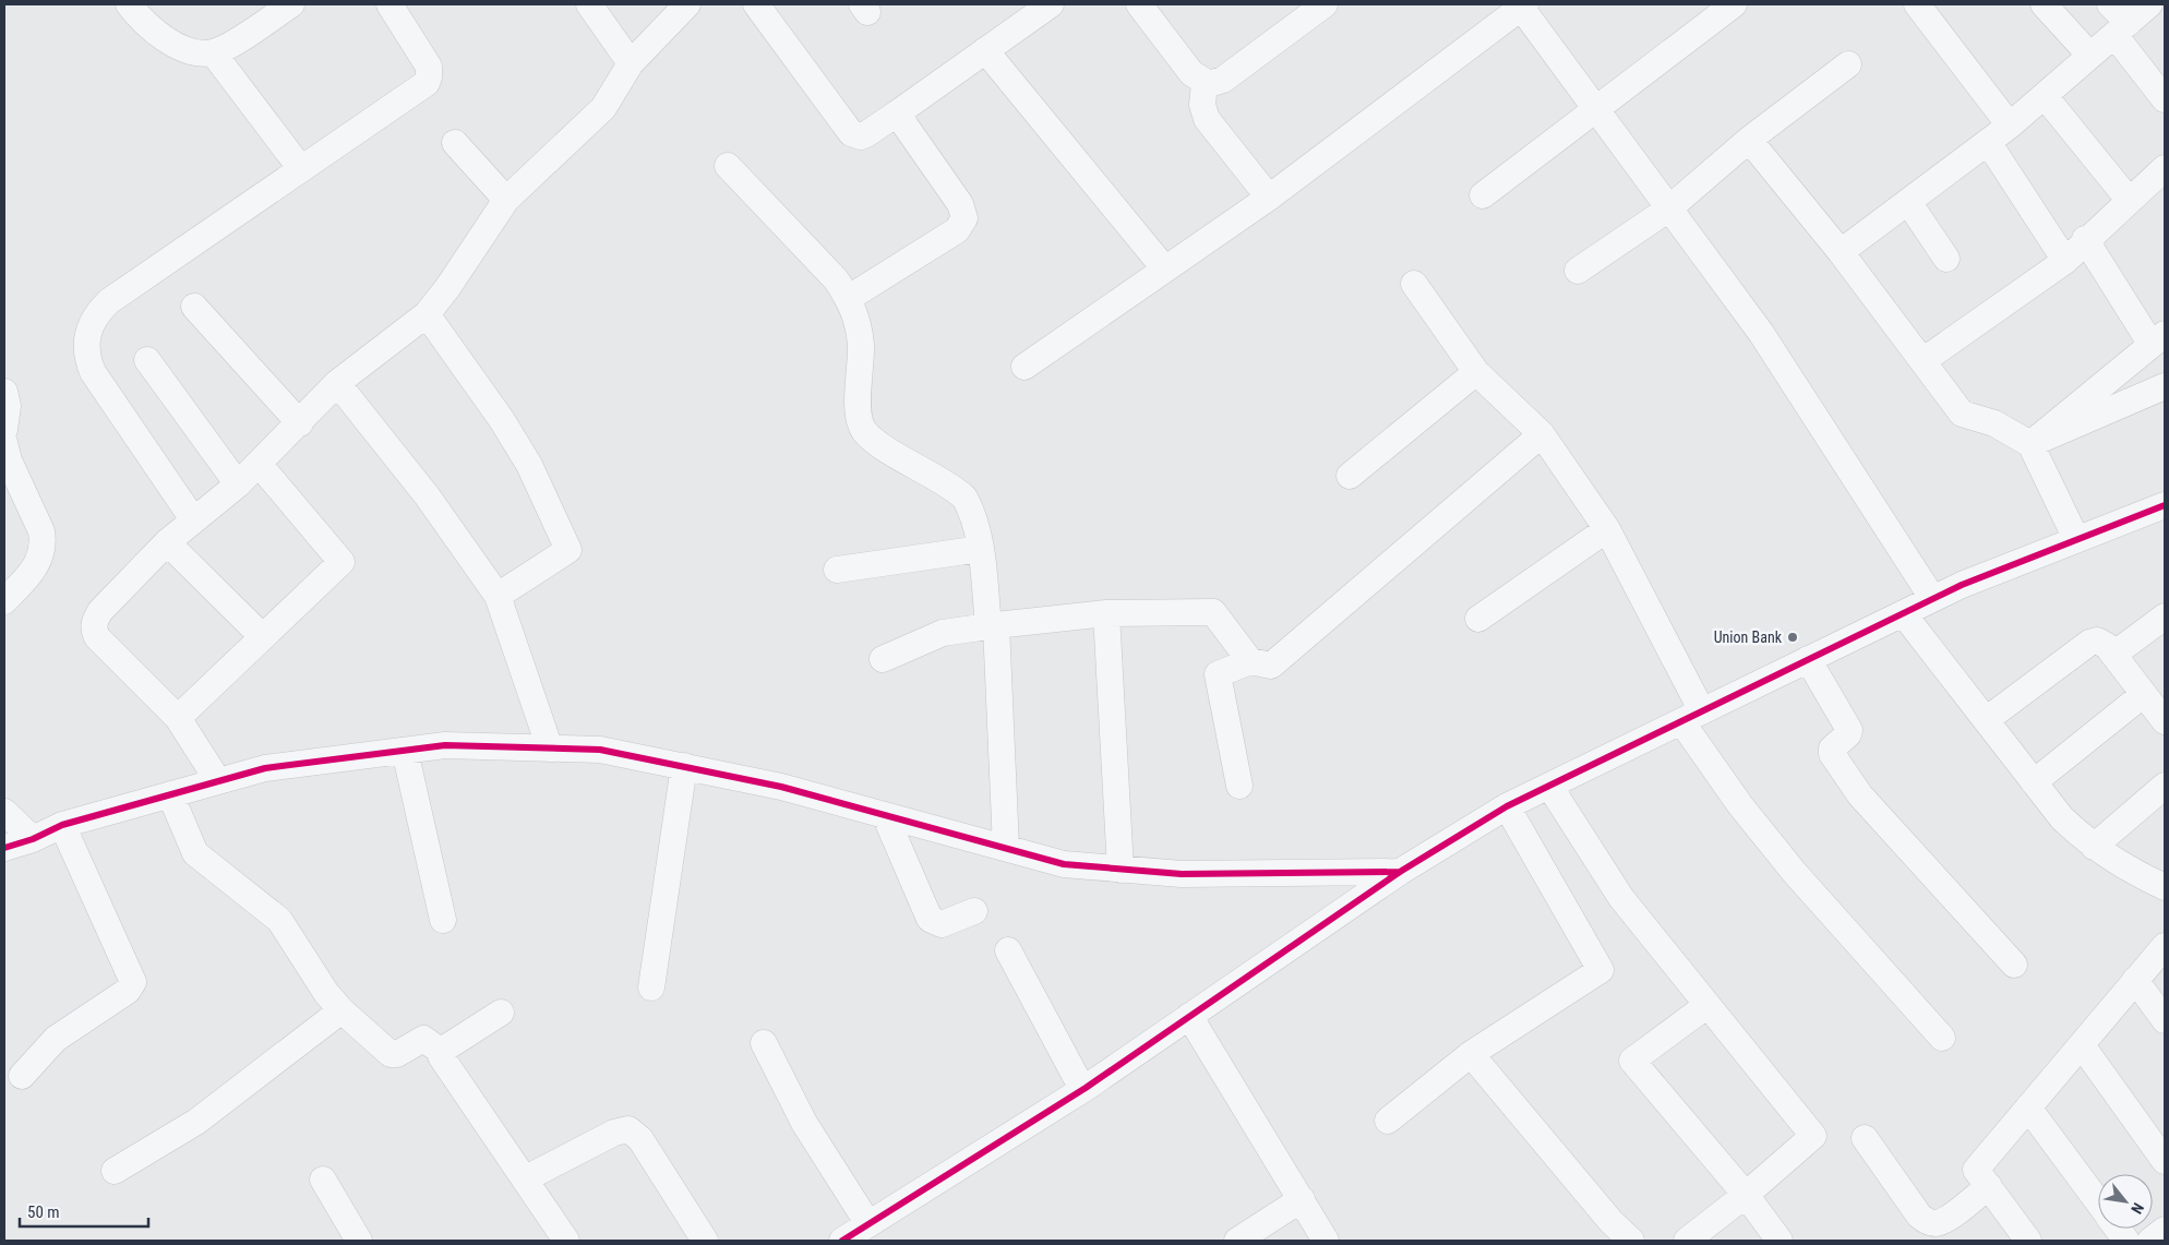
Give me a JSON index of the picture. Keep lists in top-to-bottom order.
{
  "places": ["Union Bank"],
  "scale_bar": "50 m",
  "north": "bottom right"
}
